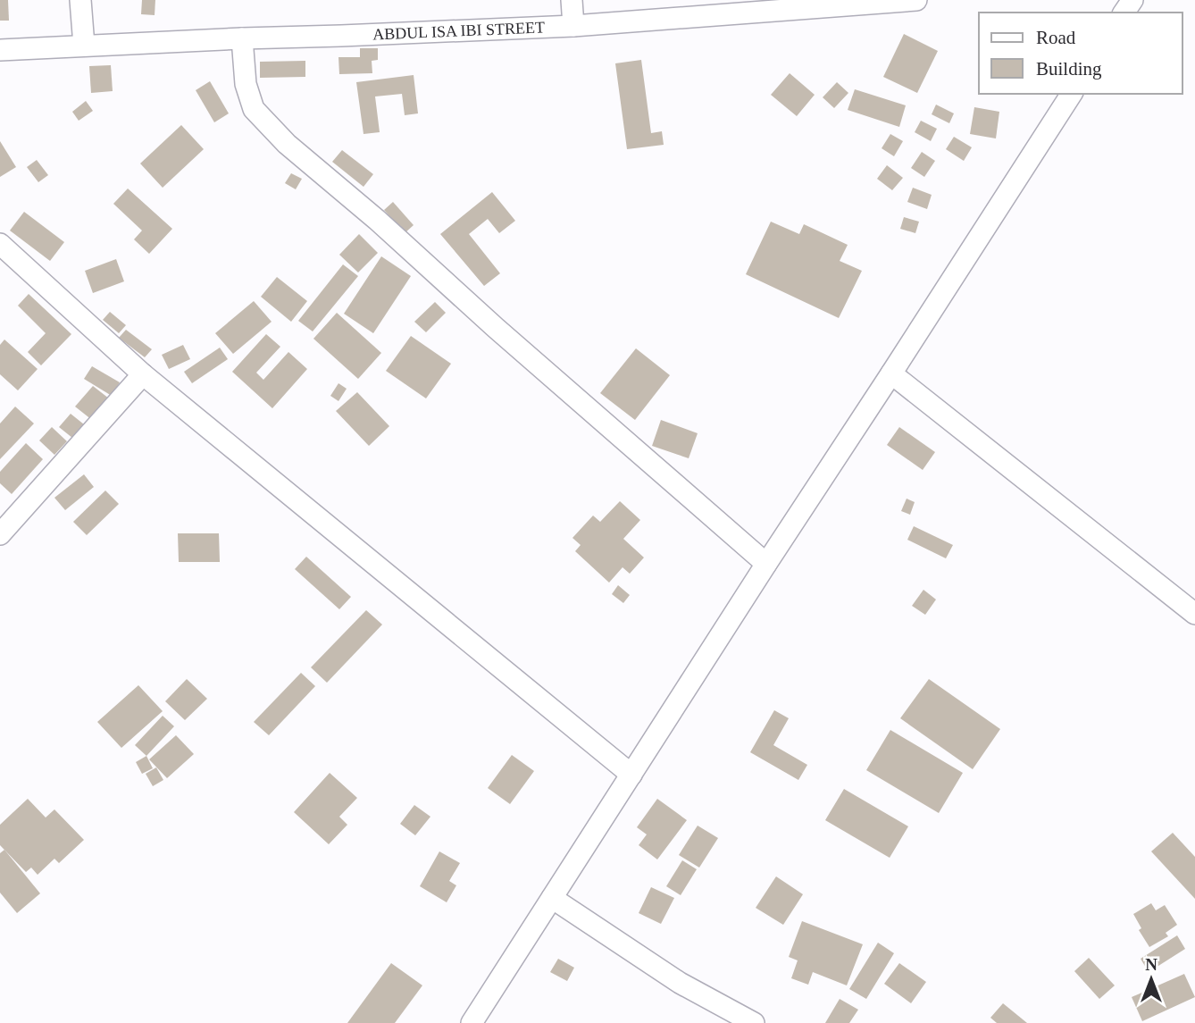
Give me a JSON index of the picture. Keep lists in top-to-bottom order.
{
  "streets": {
    "street": ["ABDUL ISA IBI STREET"]
  },
  "legend": ["Road", "Building"],
  "north": "top"
}
